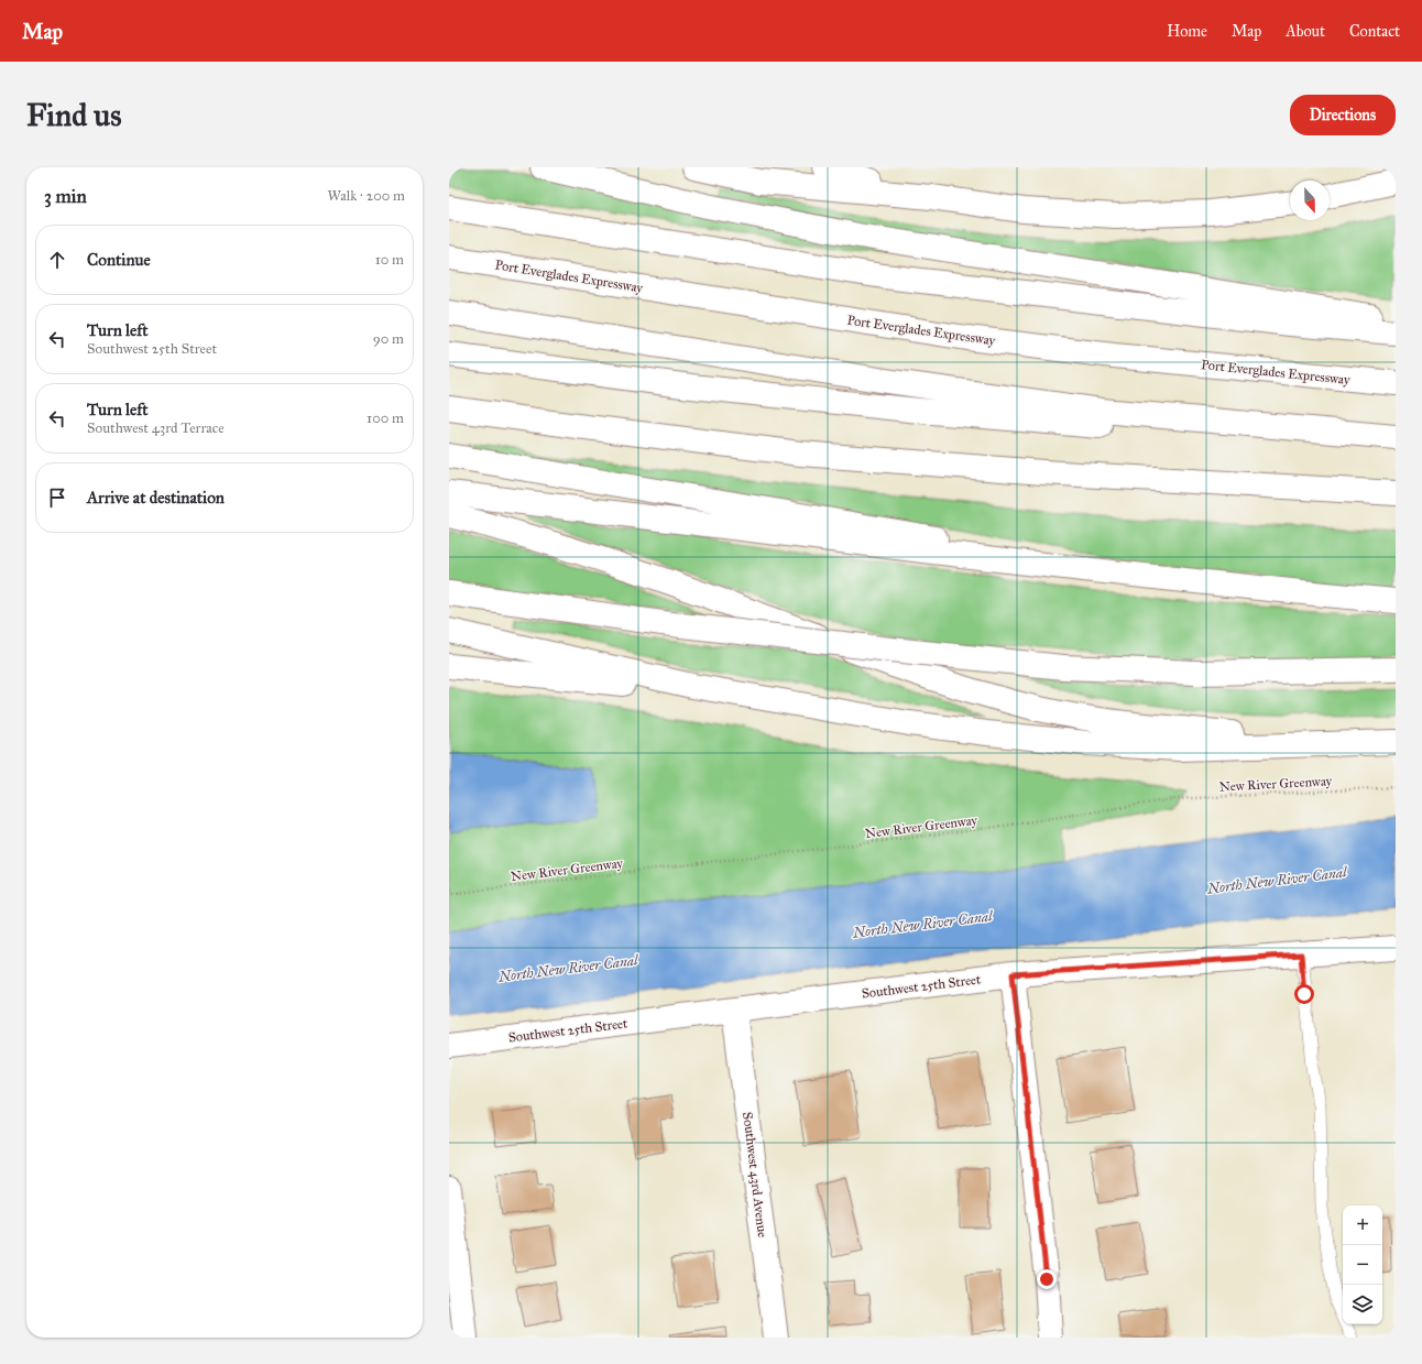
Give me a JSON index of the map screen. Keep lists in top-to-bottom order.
{
  "streets": {
    "main road": ["Port Everglades Expressway", "Southwest 25th Street", "Southwest 43rd Avenue"],
    "path": ["New River Greenway"]
  },
  "crossings": [
    ["Southwest 25th Street", "Southwest 43rd Avenue"]
  ],
  "water": ["North New River Canal"],
  "north": "bottom",
  "page": {
    "header": "Map",
    "nav": [
      "Home",
      "Map",
      "About",
      "Contact"
    ],
    "buttons": "Directions",
    "title": "Find us",
    "heading": ["3 min", "Walk · 200 m"],
    "list": [
      ["Continue", "10 m"],
      ["Turn left", "Southwest 25th Street", "90 m"],
      ["Turn left", "Southwest 43rd Terrace", "100 m"],
      "Arrive at destination"
    ],
    "map_buttons": ["+", "−"]
  }
}
